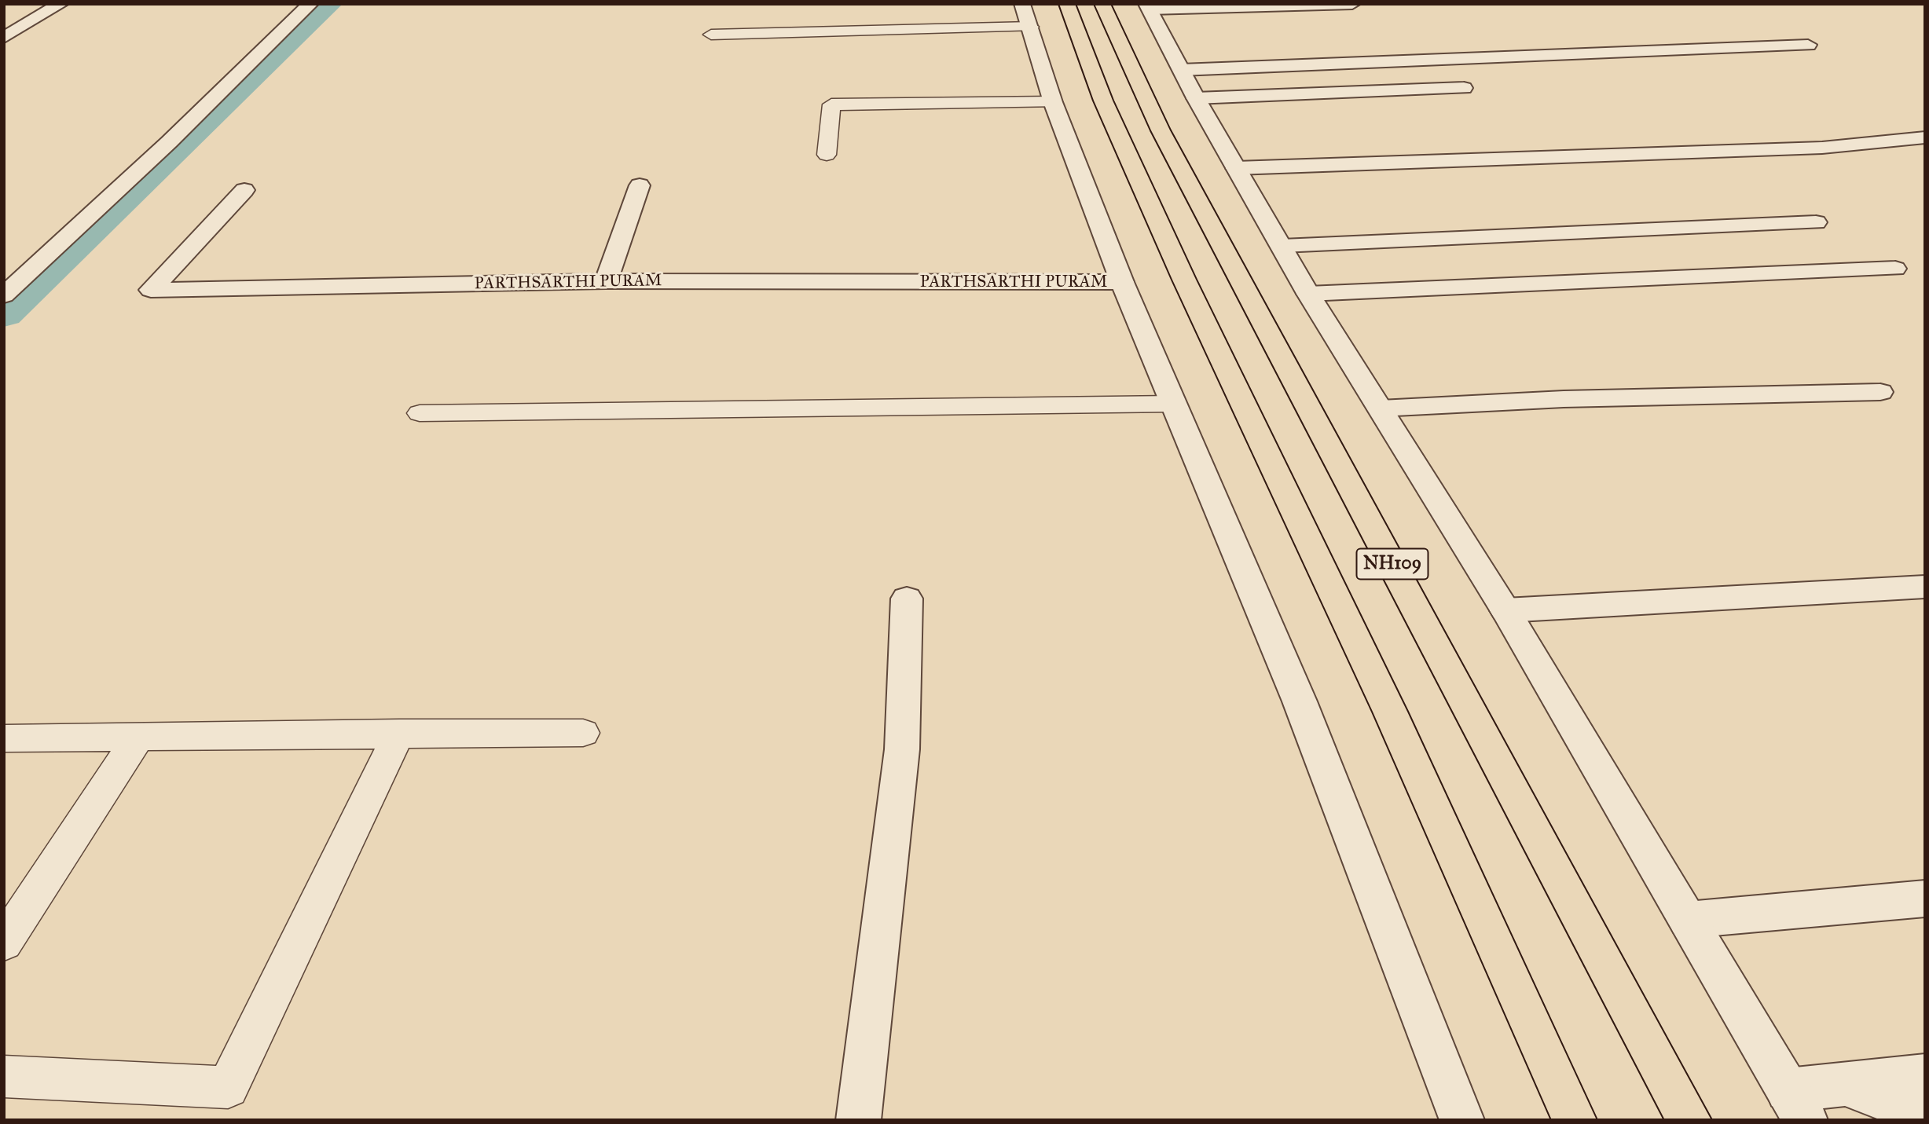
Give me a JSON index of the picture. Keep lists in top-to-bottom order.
{
  "streets": {
    "highway": ["NH109"],
    "street": ["PARTHSARTHI PURAM"]
  }
}
